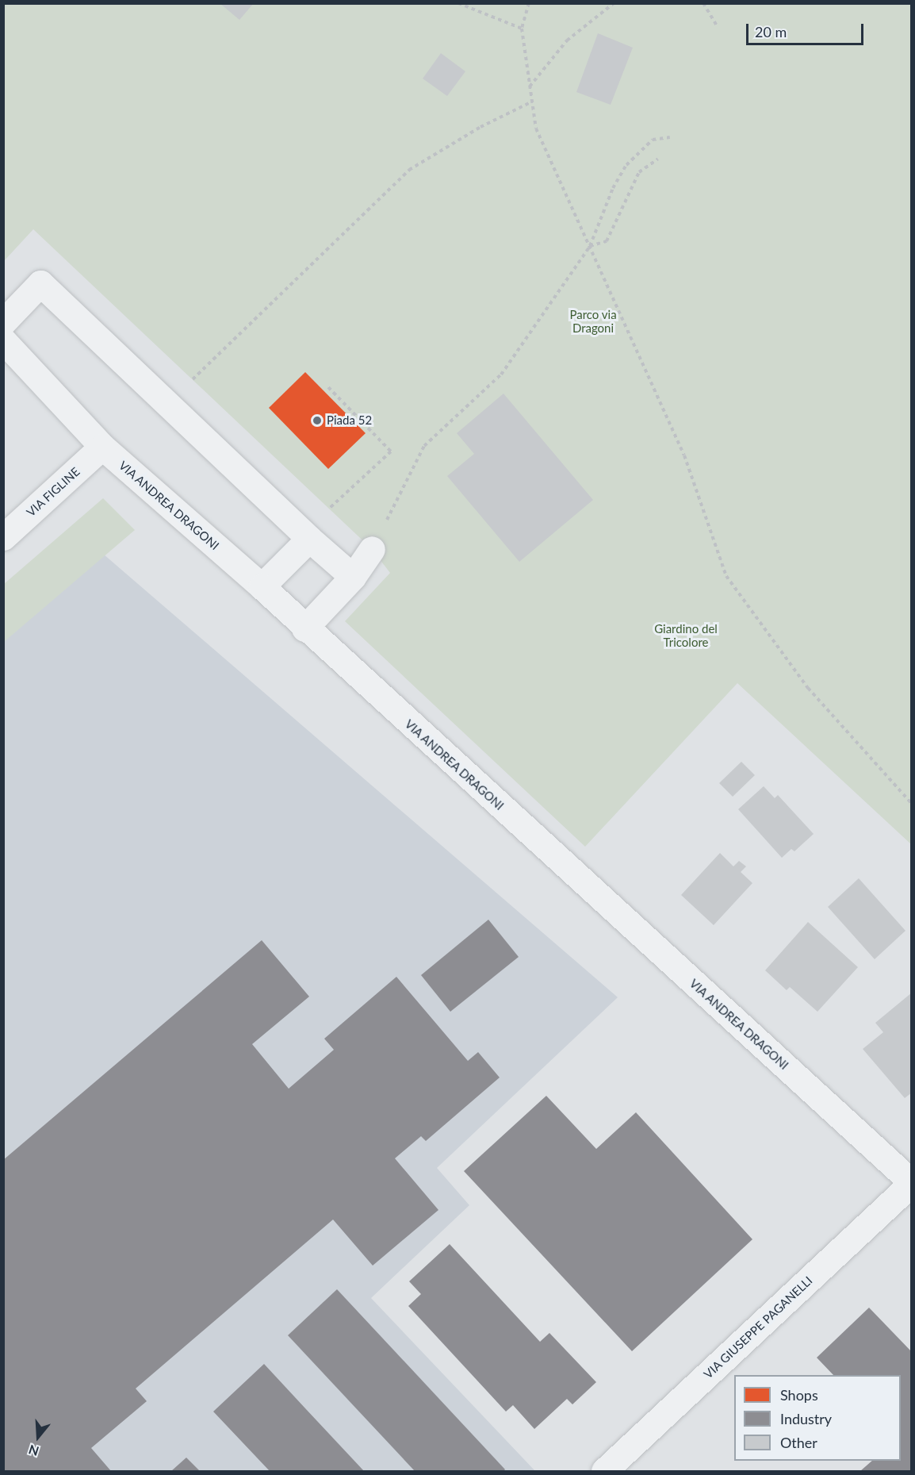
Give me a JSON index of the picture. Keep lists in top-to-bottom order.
{
  "streets": {
    "street": ["VIA FIGLINE", "VIA ANDREA DRAGONI", "VIA GIUSEPPE PAGANELLI"]
  },
  "crossings": [
    ["VIA FIGLINE", "VIA ANDREA DRAGONI"],
    ["VIA ANDREA DRAGONI", "VIA GIUSEPPE PAGANELLI"]
  ],
  "parks": ["Parco via Dragoni", "Giardino del Tricolore"],
  "places": ["Piada 52"],
  "legend": ["Shops", "Industry", "Other"],
  "scale_bar": "20 m",
  "north": "bottom"
}
